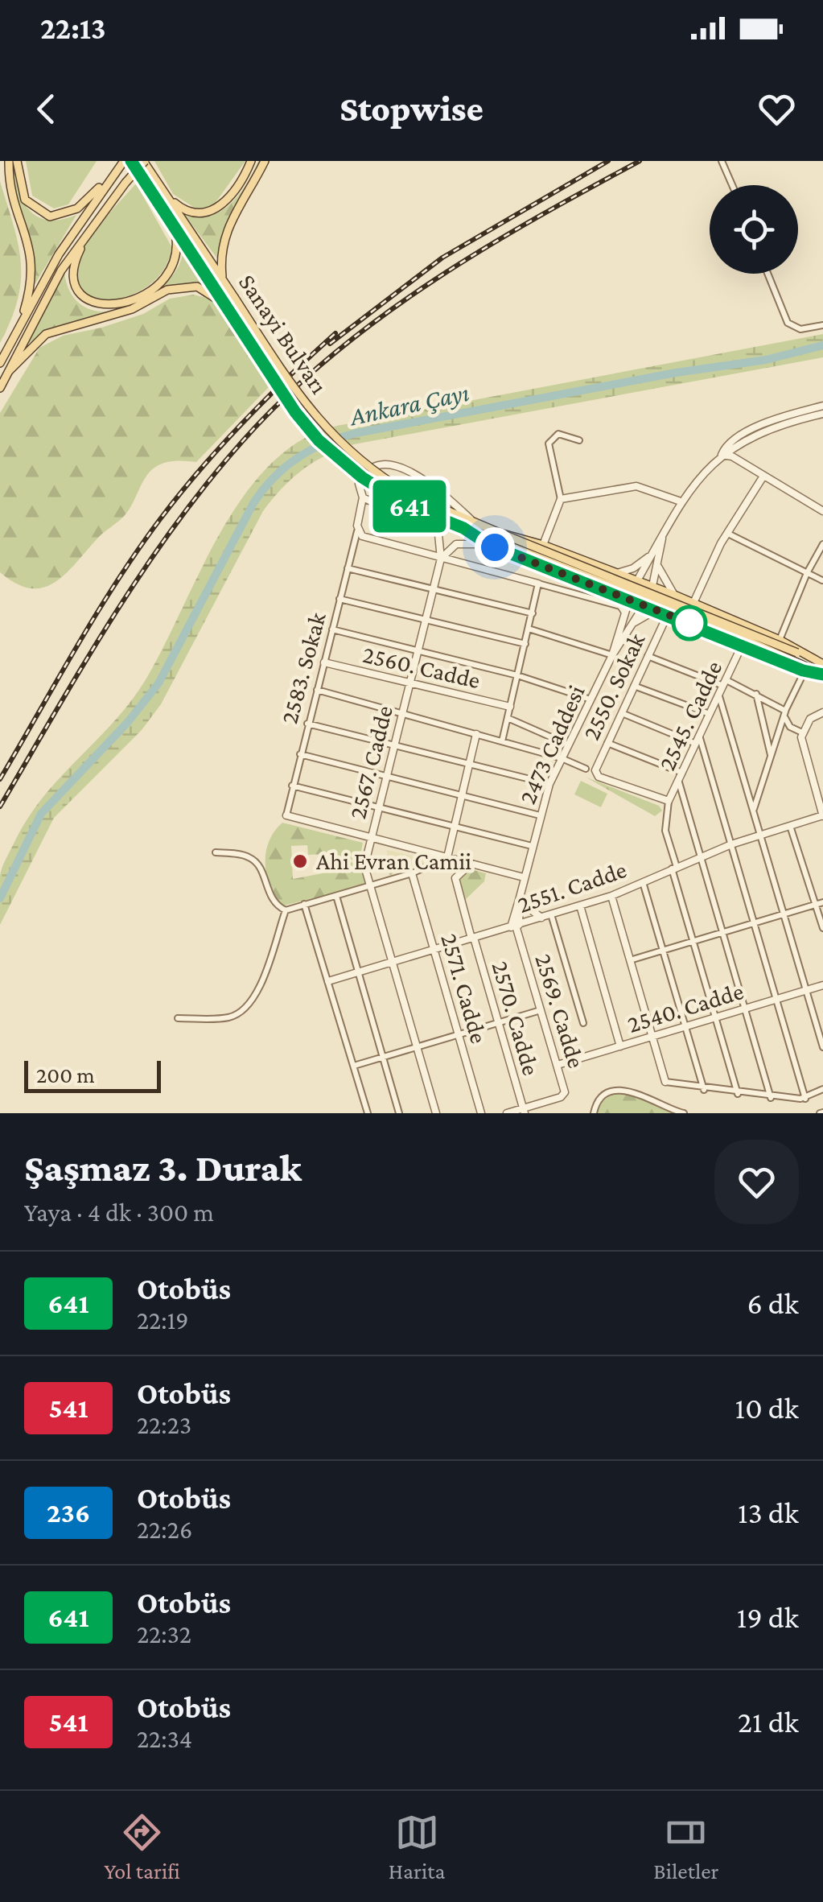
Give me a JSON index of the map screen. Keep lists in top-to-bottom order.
{
  "streets": {
    "main road": ["Sanayi Bulvarı"],
    "street": [
      "2560. Cadde",
      "2583. Sokak",
      "2550. Sokak",
      "2545. Cadde",
      "2473 Caddesi",
      "2567. Cadde",
      "2551. Cadde",
      "2571. Cadde",
      "2540. Cadde",
      "2569. Cadde",
      "2570. Cadde"
    ]
  },
  "crossings": [
    ["2560. Cadde", "2583. Sokak"],
    ["2560. Cadde", "2567. Cadde"],
    ["2550. Sokak", "2545. Cadde"],
    ["2473 Caddesi", "2551. Cadde"],
    ["2473 Caddesi", "2569. Cadde"],
    ["2567. Cadde", "2551. Cadde"],
    ["2551. Cadde", "2571. Cadde"],
    ["2551. Cadde", "2569. Cadde"],
    ["2551. Cadde", "2570. Cadde"],
    ["2540. Cadde", "2569. Cadde"],
    ["2569. Cadde", "2570. Cadde"]
  ],
  "water": ["Ankara Çayı"],
  "places": ["Ahi Evran Camii"],
  "lines": ["bus line 641"],
  "scale_bar": "200 m",
  "page": {
    "status": "22:13",
    "header": "Stopwise",
    "on_map": "641",
    "scale": "200 m",
    "heading": ["Şaşmaz 3. Durak", "Yaya · 4 dk · 300 m"],
    "list": [
      {
        "mark": "641",
        "name": "Otobüs",
        "note": "22:19",
        "value": "6 dk"
      },
      {
        "mark": "541",
        "name": "Otobüs",
        "note": "22:23",
        "value": "10 dk"
      },
      {
        "mark": "236",
        "name": "Otobüs",
        "note": "22:26",
        "value": "13 dk"
      },
      {
        "mark": "641",
        "name": "Otobüs",
        "note": "22:32",
        "value": "19 dk"
      },
      {
        "mark": "541",
        "name": "Otobüs",
        "note": "22:34",
        "value": "21 dk"
      }
    ],
    "tabs": ["Yol tarifi", "Harita", "Biletler"]
  }
}
